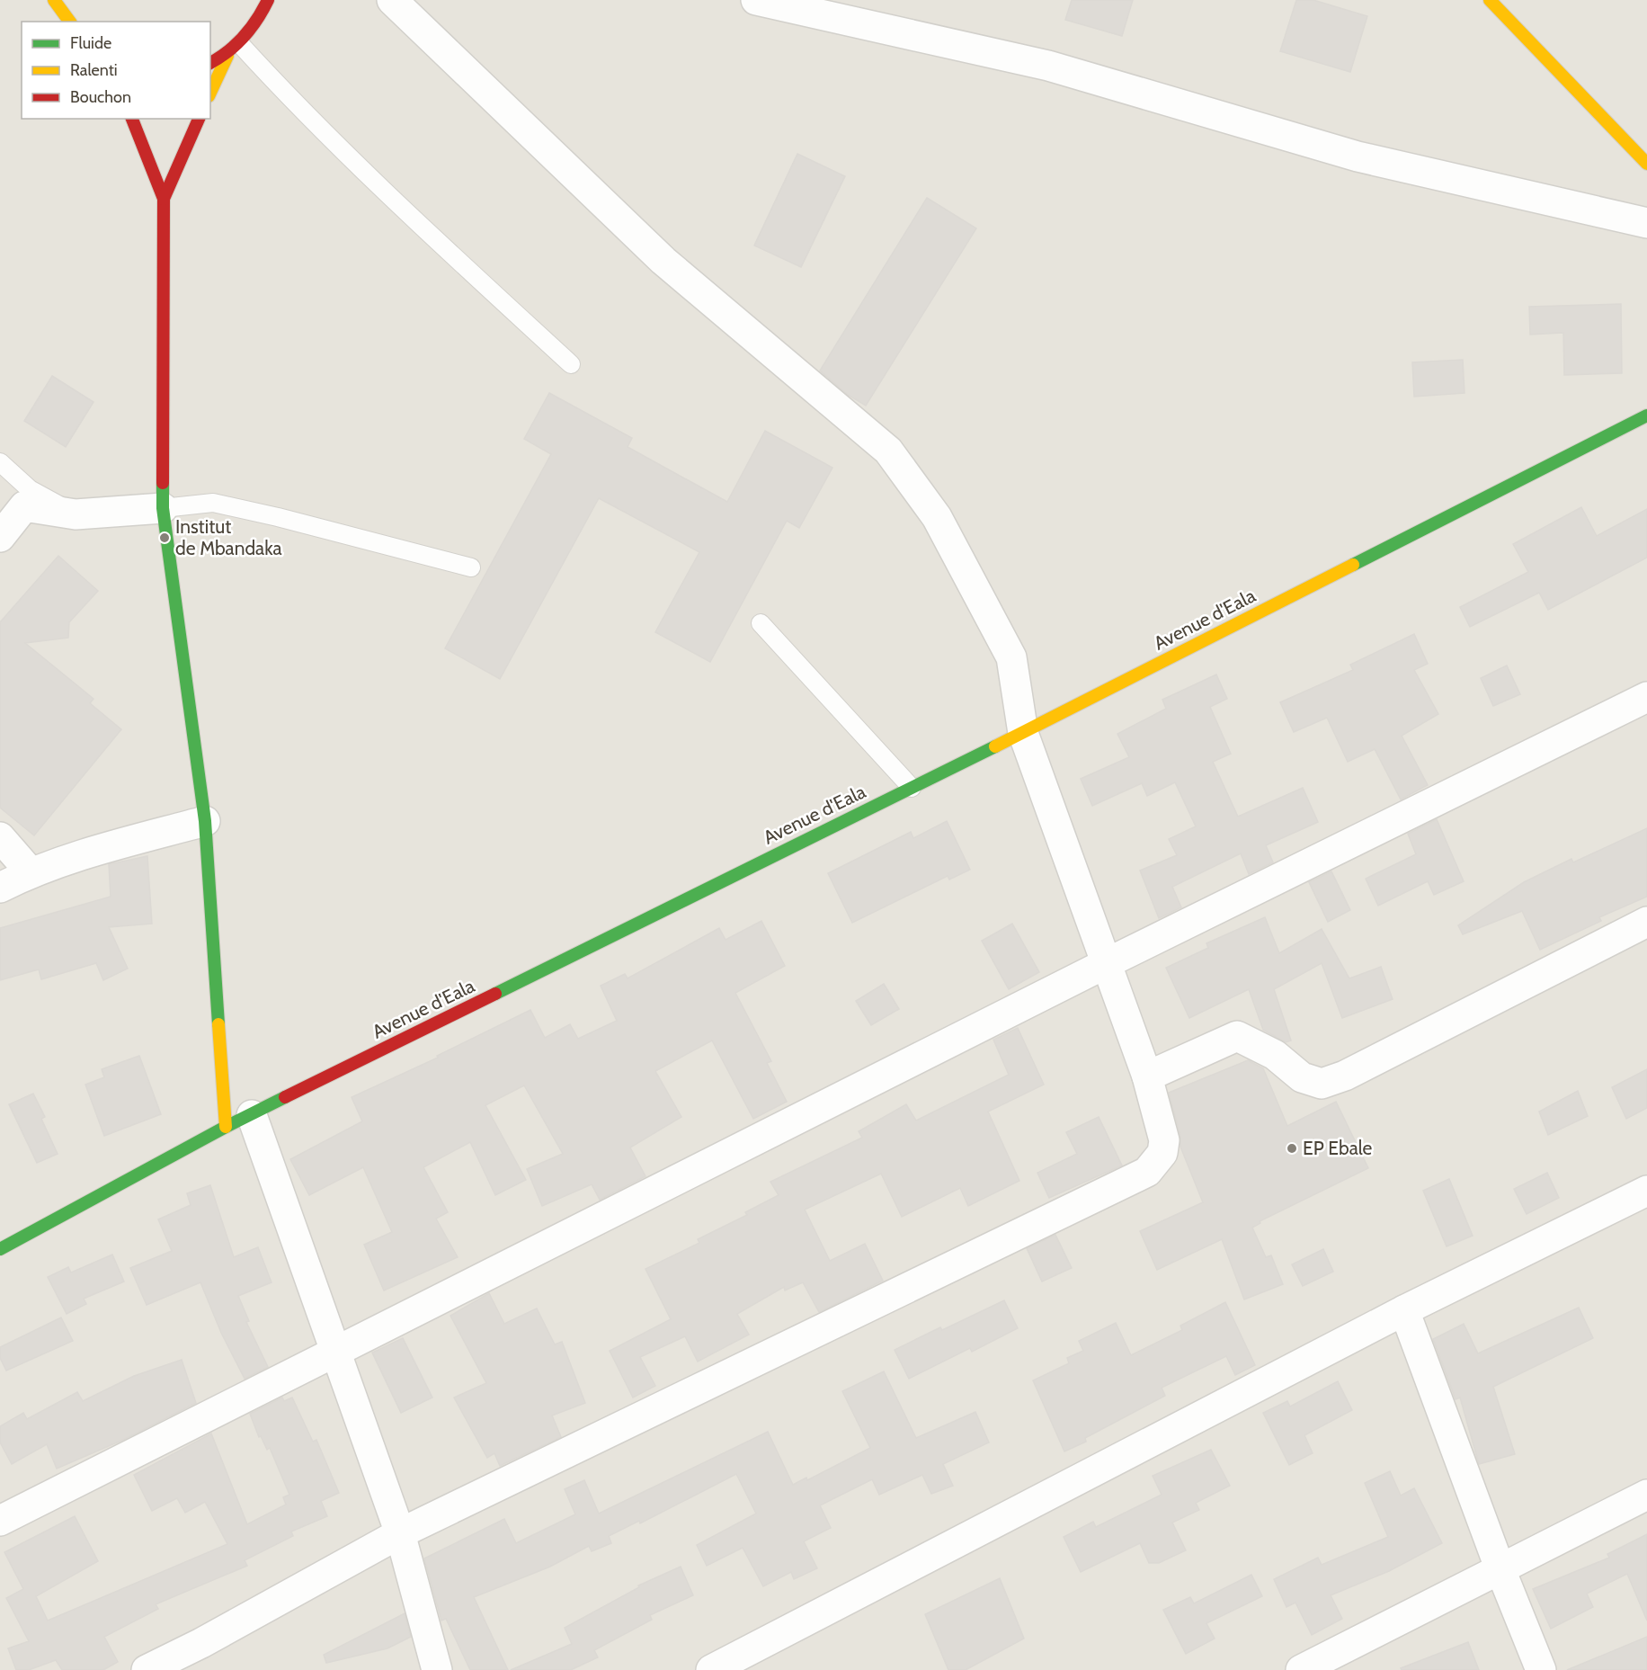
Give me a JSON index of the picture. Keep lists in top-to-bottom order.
{
  "streets": {
    "street": ["Avenue d'Eala"]
  },
  "places": ["Institut de Mbandaka", "EP Ebale"],
  "legend": ["Fluide", "Ralenti", "Bouchon"]
}
